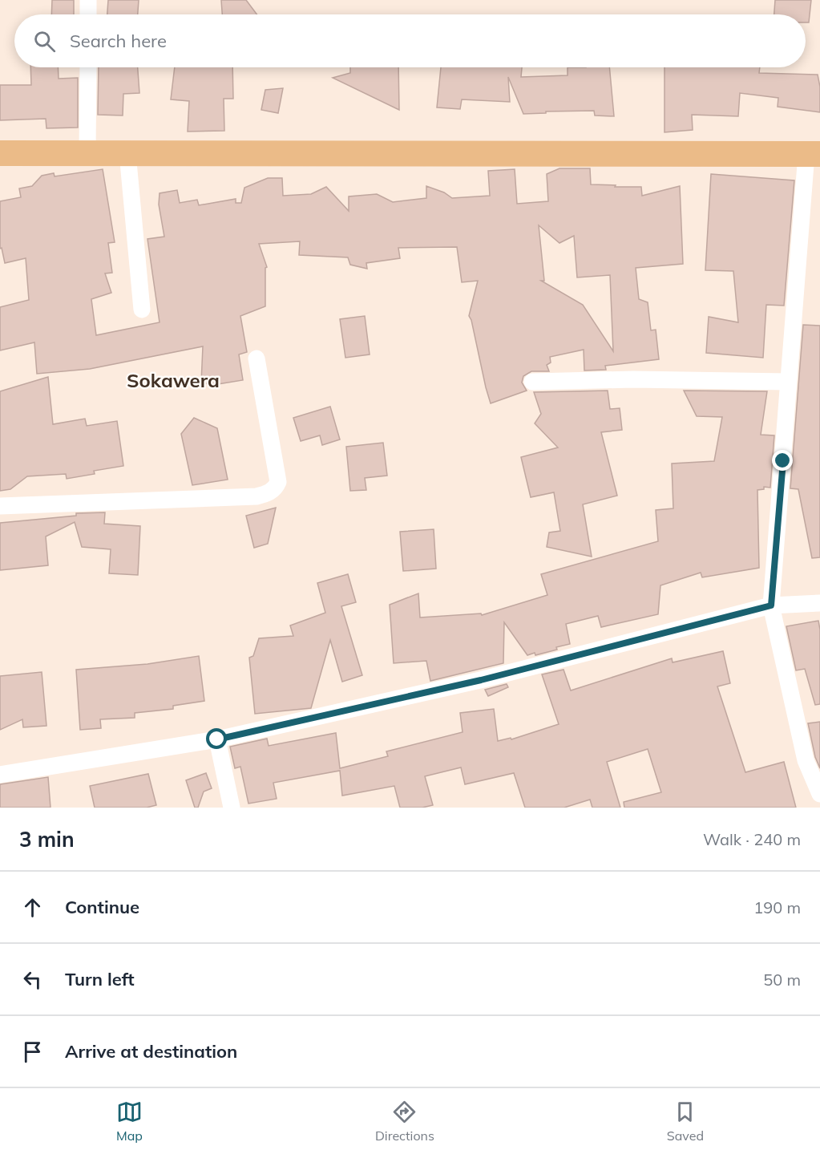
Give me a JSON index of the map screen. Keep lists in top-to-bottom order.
{
  "districts": ["Sokawera"],
  "page": {
    "search": "Search here",
    "heading": ["3 min", "Walk · 240 m"],
    "list": [
      ["Continue", "190 m"],
      ["Turn left", "50 m"],
      "Arrive at destination"
    ],
    "nav": ["Map", "Directions", "Saved"]
  }
}
